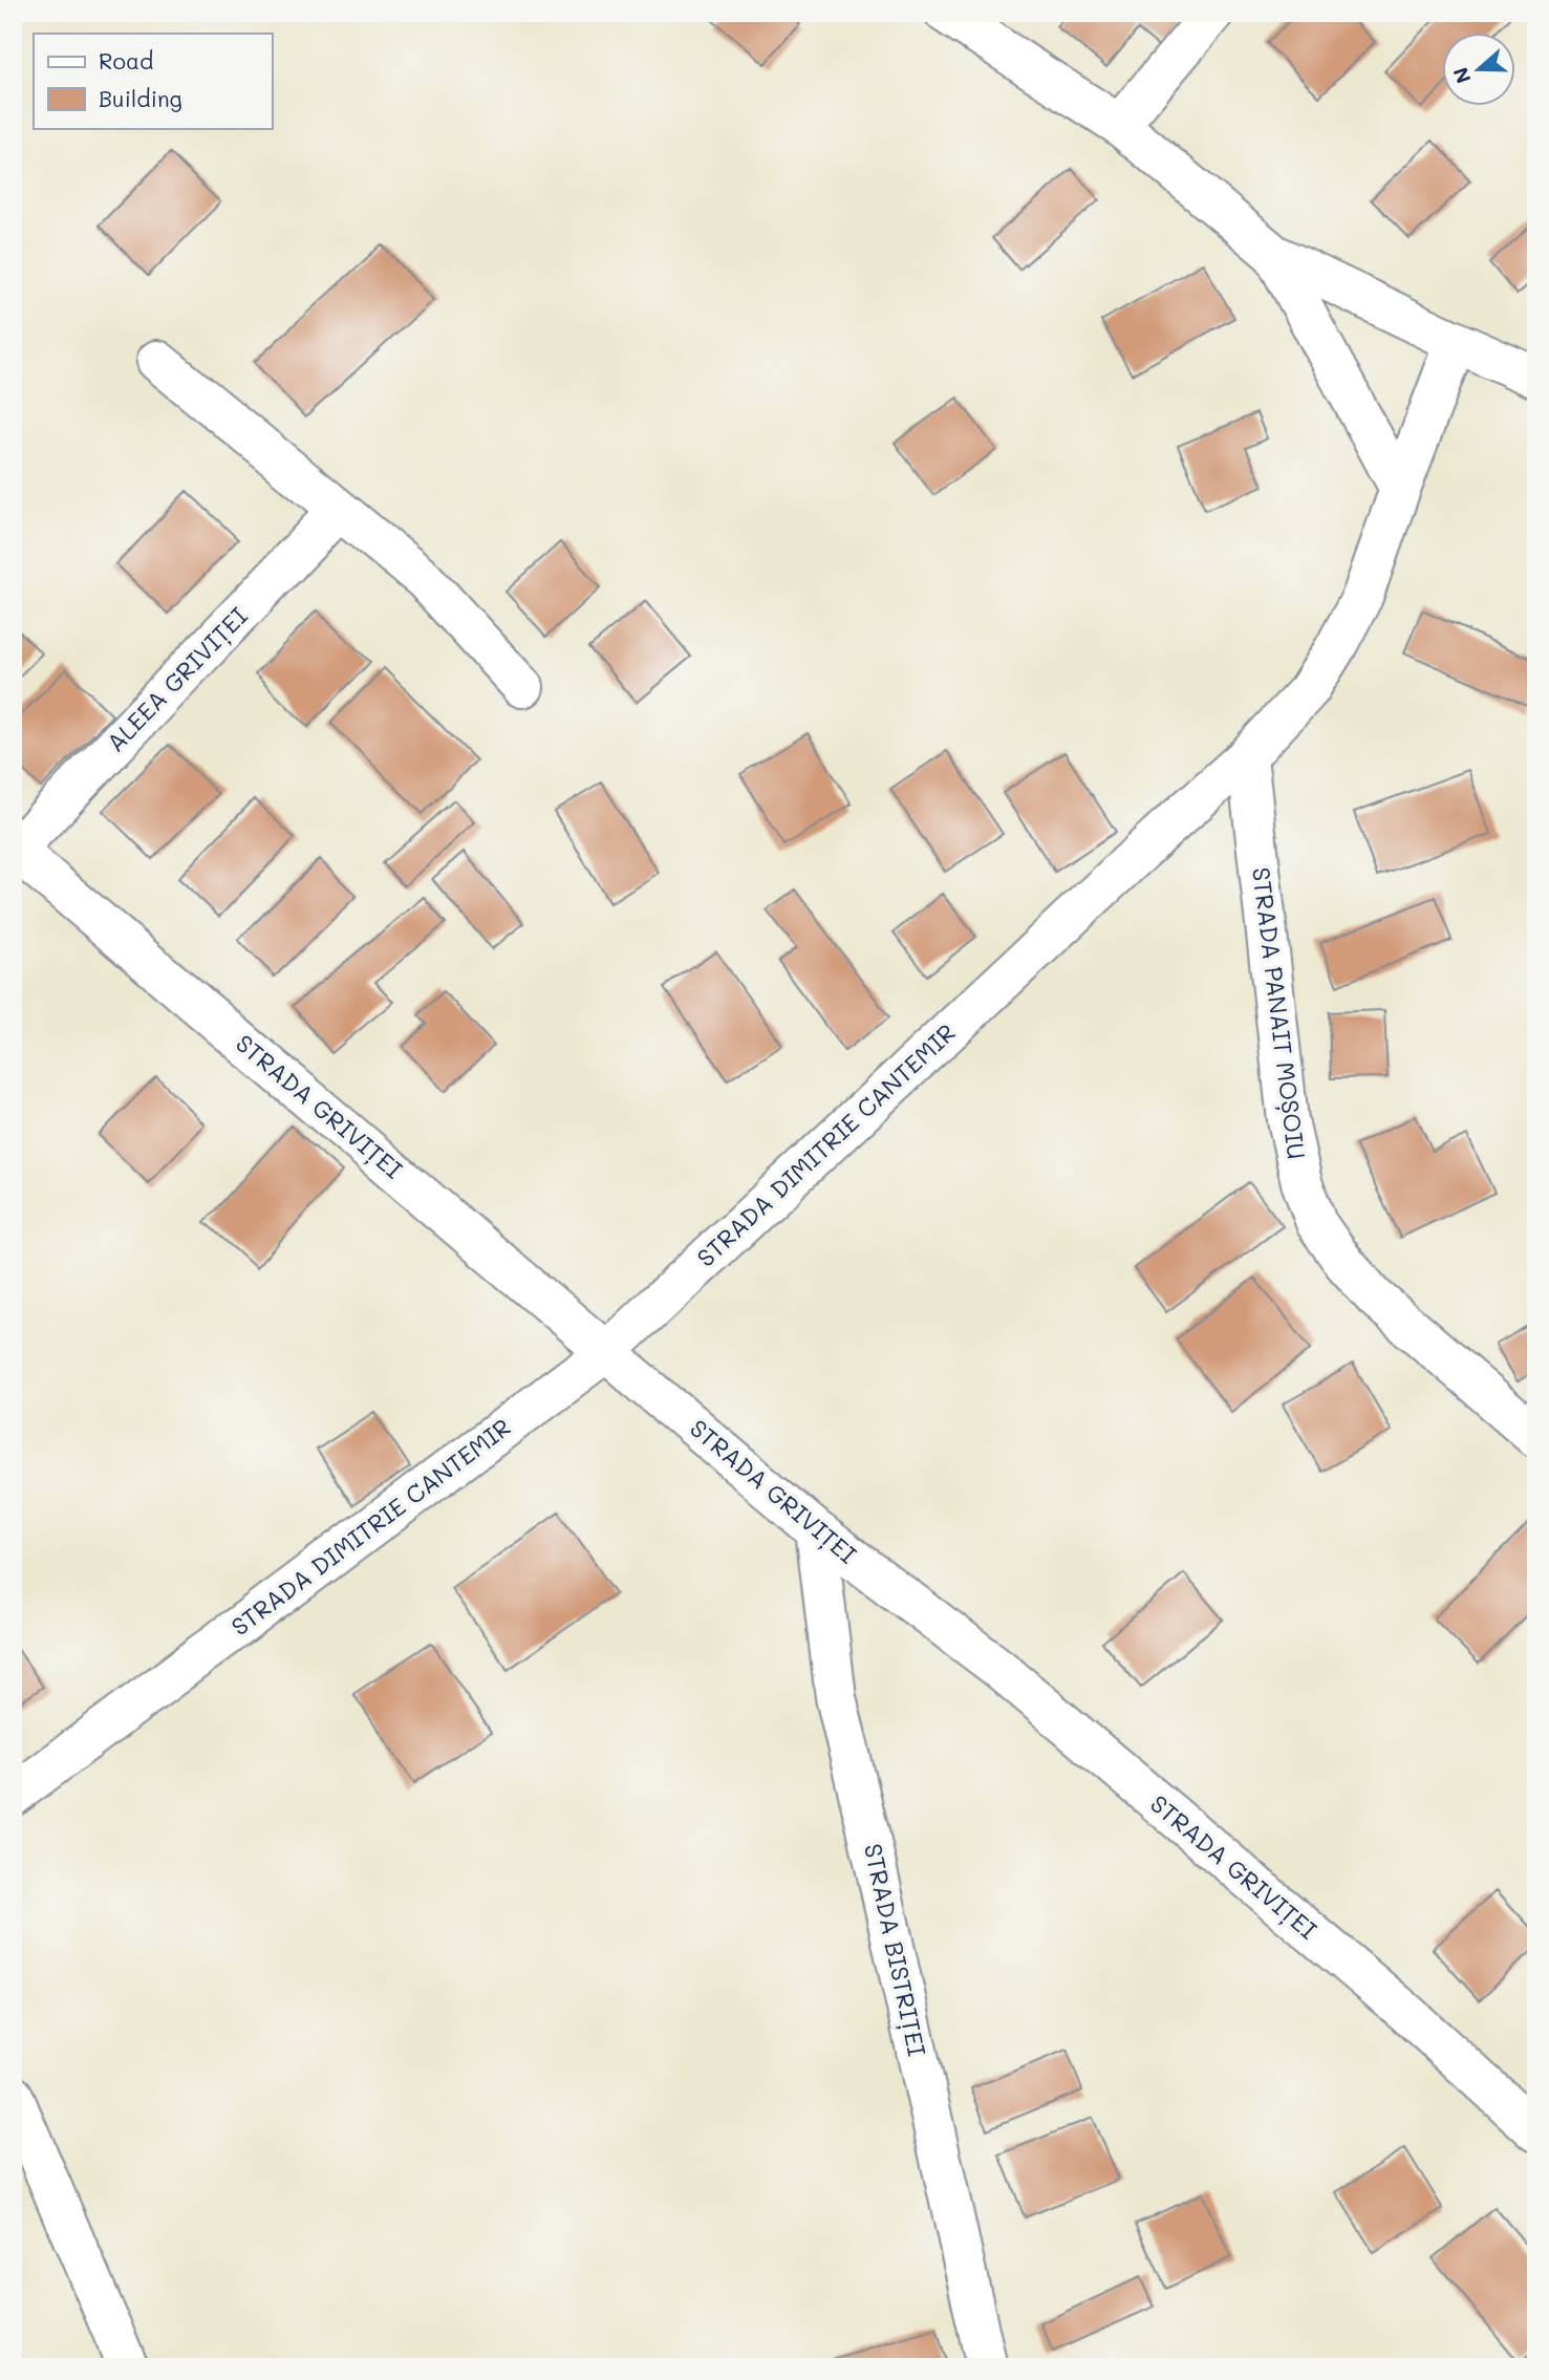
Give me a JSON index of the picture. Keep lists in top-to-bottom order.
{
  "streets": {
    "street": [
      "ALEEA GRIVIȚEI",
      "STRADA PANAIT MOȘOIU",
      "STRADA GRIVIȚEI",
      "STRADA DIMITRIE CANTEMIR",
      "STRADA BISTRIȚEI"
    ]
  },
  "crossings": [
    ["ALEEA GRIVIȚEI", "STRADA GRIVIȚEI"],
    ["STRADA PANAIT MOȘOIU", "STRADA DIMITRIE CANTEMIR"],
    ["STRADA GRIVIȚEI", "STRADA DIMITRIE CANTEMIR"],
    ["STRADA GRIVIȚEI", "STRADA BISTRIȚEI"]
  ],
  "legend": ["Road", "Building"],
  "north": "left"
}
